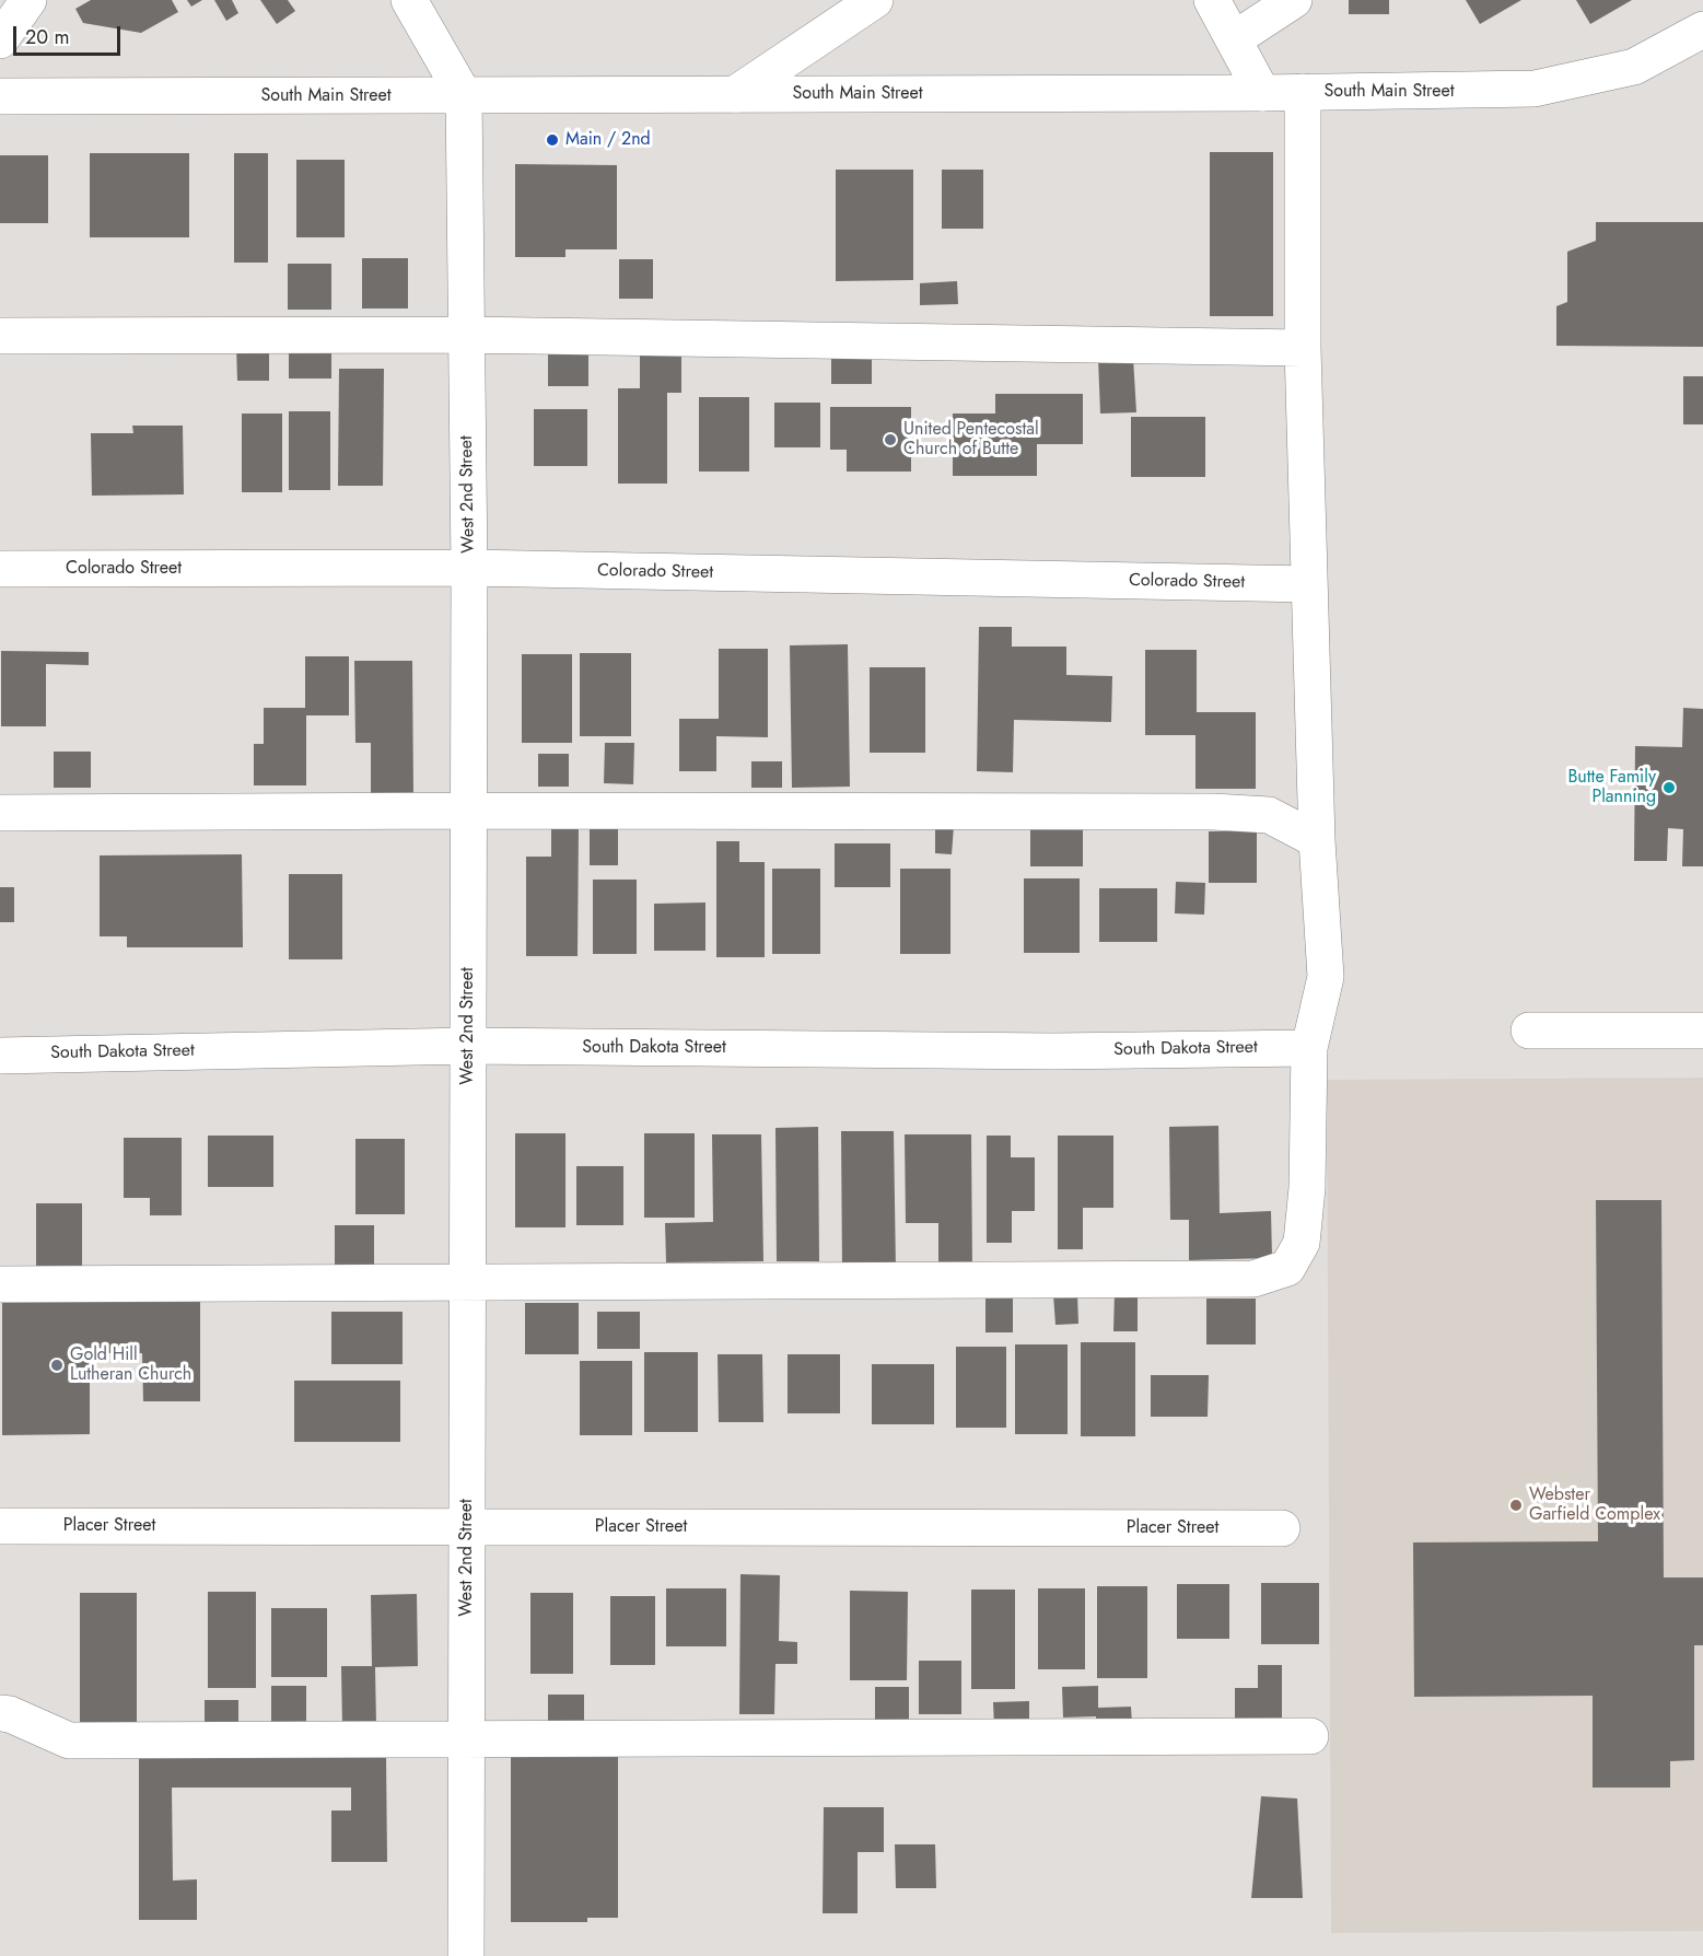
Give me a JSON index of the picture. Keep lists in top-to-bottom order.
{
  "streets": {
    "street": [
      "South Main Street",
      "West 2nd Street",
      "Colorado Street",
      "South Dakota Street",
      "Placer Street"
    ]
  },
  "crossings": [
    ["South Main Street", "West 2nd Street"],
    ["West 2nd Street", "Colorado Street"],
    ["West 2nd Street", "South Dakota Street"],
    ["West 2nd Street", "Placer Street"]
  ],
  "places": [
    "Main / 2nd",
    "United Pentecostal Church of Butte",
    "Butte Family Planning",
    "Gold Hill Lutheran Church",
    "Webster Garfield Complex"
  ],
  "scale_bar": "20 m"
}
